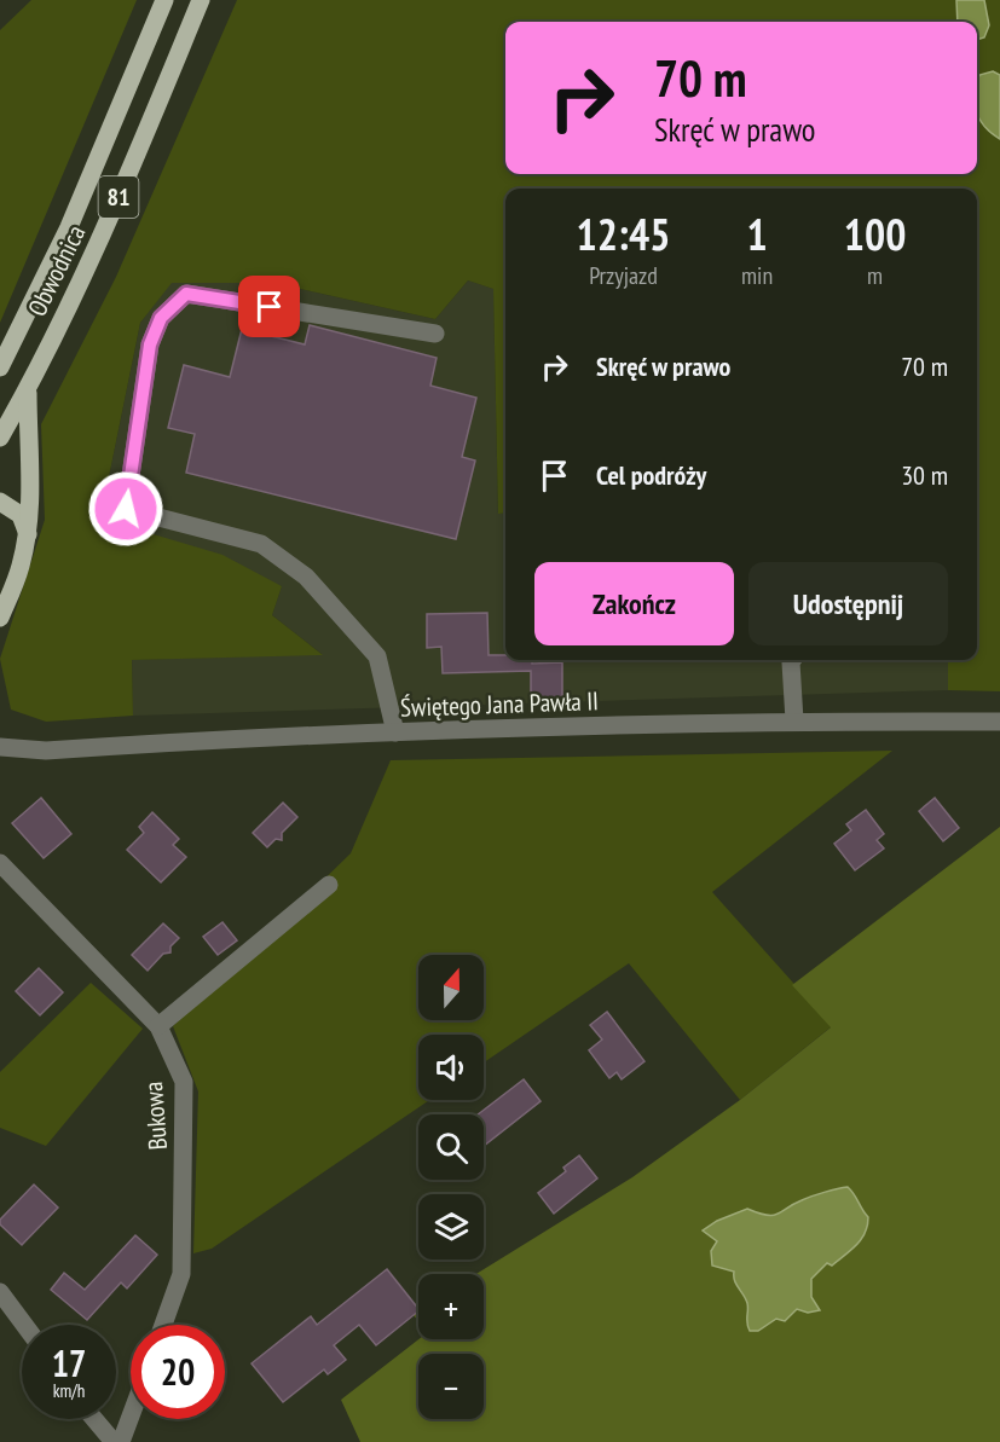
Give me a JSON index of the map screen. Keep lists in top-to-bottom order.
{
  "streets": {
    "main road": ["81", "Obwodnica"],
    "street": ["Świętego Jana Pawła II", "Bukowa"]
  },
  "north": "top",
  "page": {
    "turn": ["70 m", "Skręć w prawo"],
    "eta": [
      "12:45",
      "Przyjazd",
      "1",
      "min",
      "100",
      "m"
    ],
    "list": [
      {
        "name": "Skręć w prawo",
        "value": "70 m"
      },
      {
        "name": "Cel podróży",
        "value": "30 m"
      }
    ],
    "buttons": ["Zakończ", "Udostępnij"],
    "map_buttons": ["+", "−"],
    "speed": "17 km/h",
    "limit": "20"
  }
}
